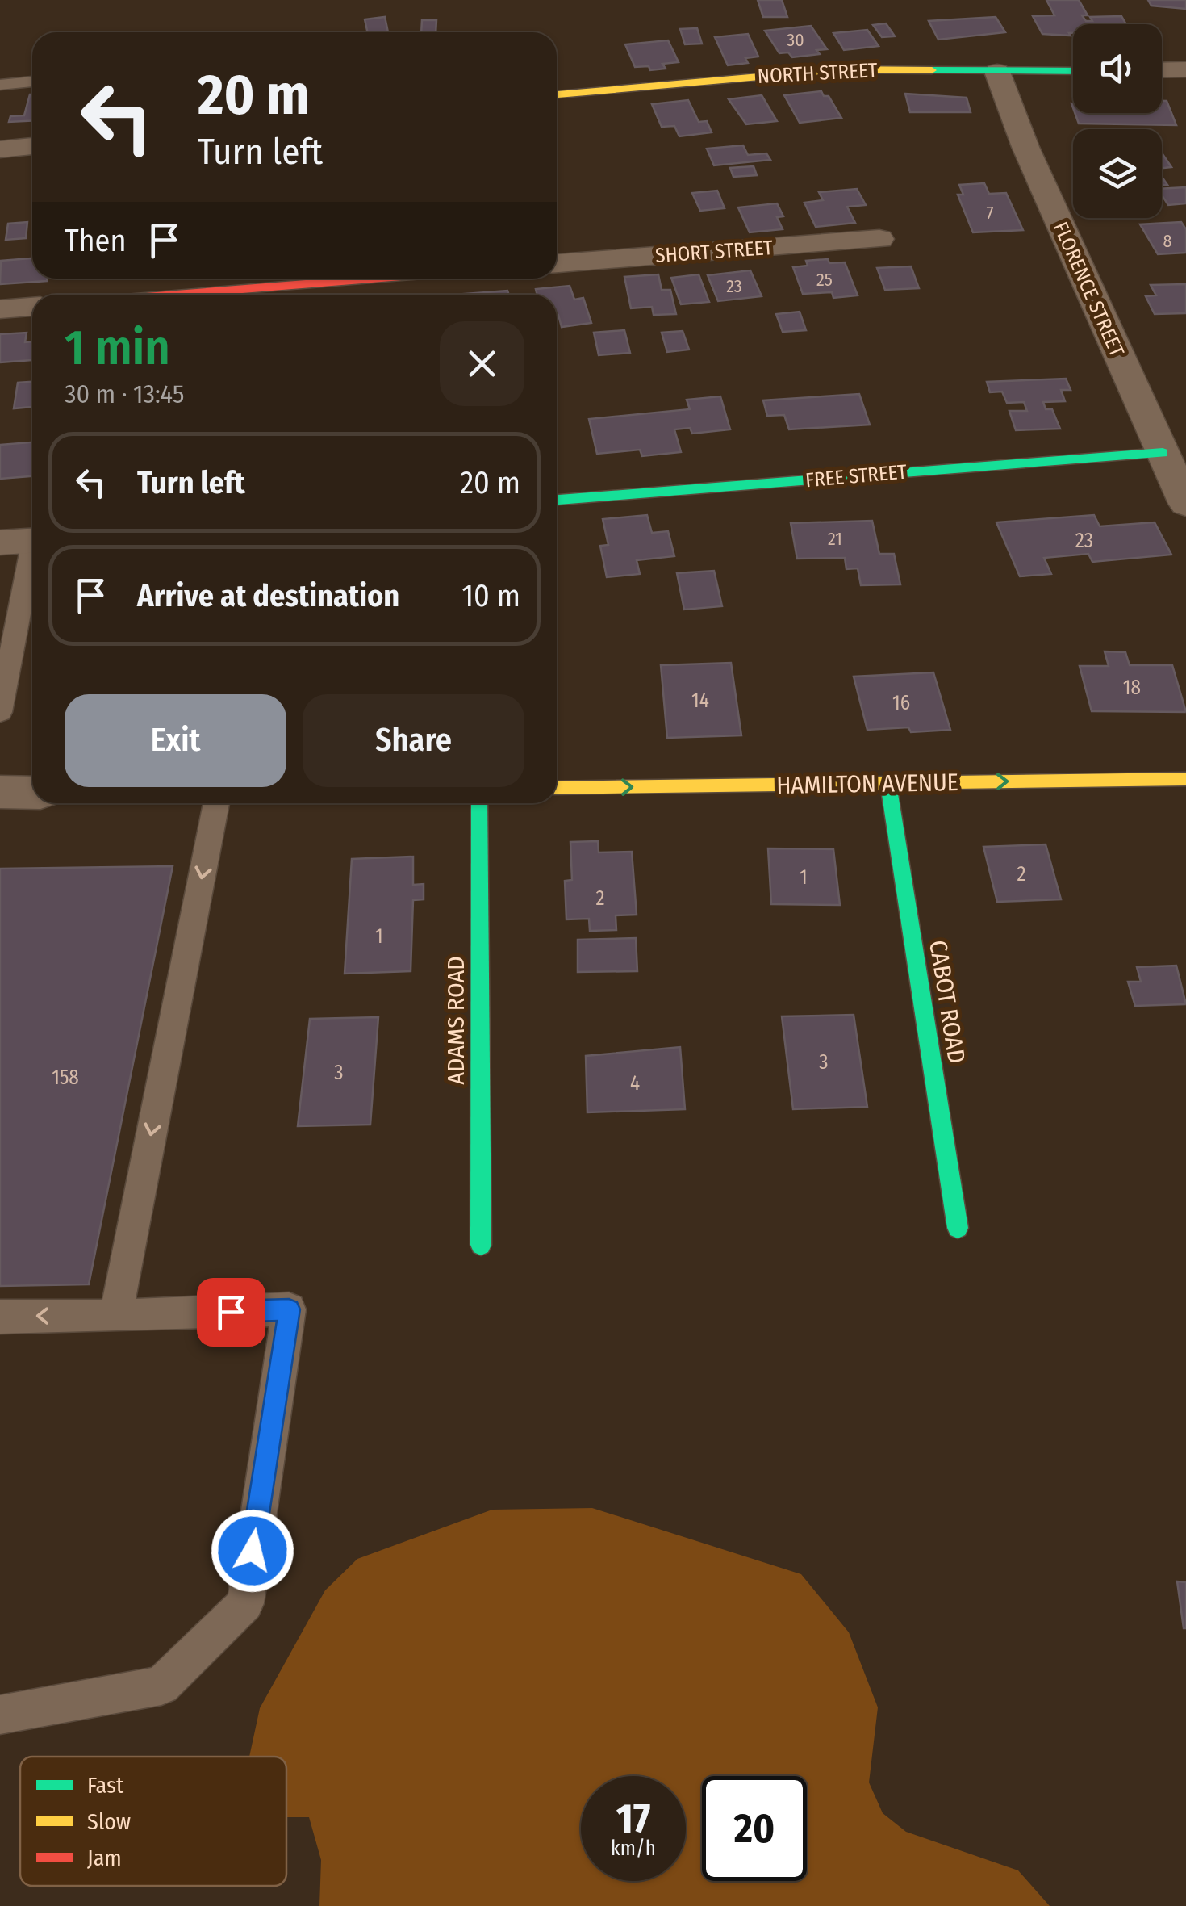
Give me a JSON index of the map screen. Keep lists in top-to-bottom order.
{
  "streets": {
    "street": [
      "NORTH STREET",
      "SHORT STREET",
      "FLORENCE STREET",
      "FREE STREET",
      "HAMILTON AVENUE",
      "CABOT ROAD",
      "ADAMS ROAD"
    ]
  },
  "crossings": [
    ["NORTH STREET", "FLORENCE STREET"],
    ["FLORENCE STREET", "FREE STREET"],
    ["HAMILTON AVENUE", "CABOT ROAD"]
  ],
  "one_way": ["HAMILTON AVENUE"],
  "house_numbers": [
    "30",
    "7",
    "8",
    "25",
    "23",
    "21",
    "23",
    "18",
    "14",
    "16",
    "2",
    "1",
    "2",
    "1",
    "3",
    "3",
    "158",
    "4"
  ],
  "legend": ["Fast", "Slow", "Jam"],
  "page": {
    "turn": ["20 m", "Turn left"],
    "then": "Then",
    "heading": ["1 min", "30 m · 13:45"],
    "list": [
      {
        "name": "Turn left",
        "value": "20 m"
      },
      {
        "name": "Arrive at destination",
        "value": "10 m"
      }
    ],
    "buttons": ["Exit", "Share"],
    "speed": "17 km/h",
    "limit": "20"
  }
}
